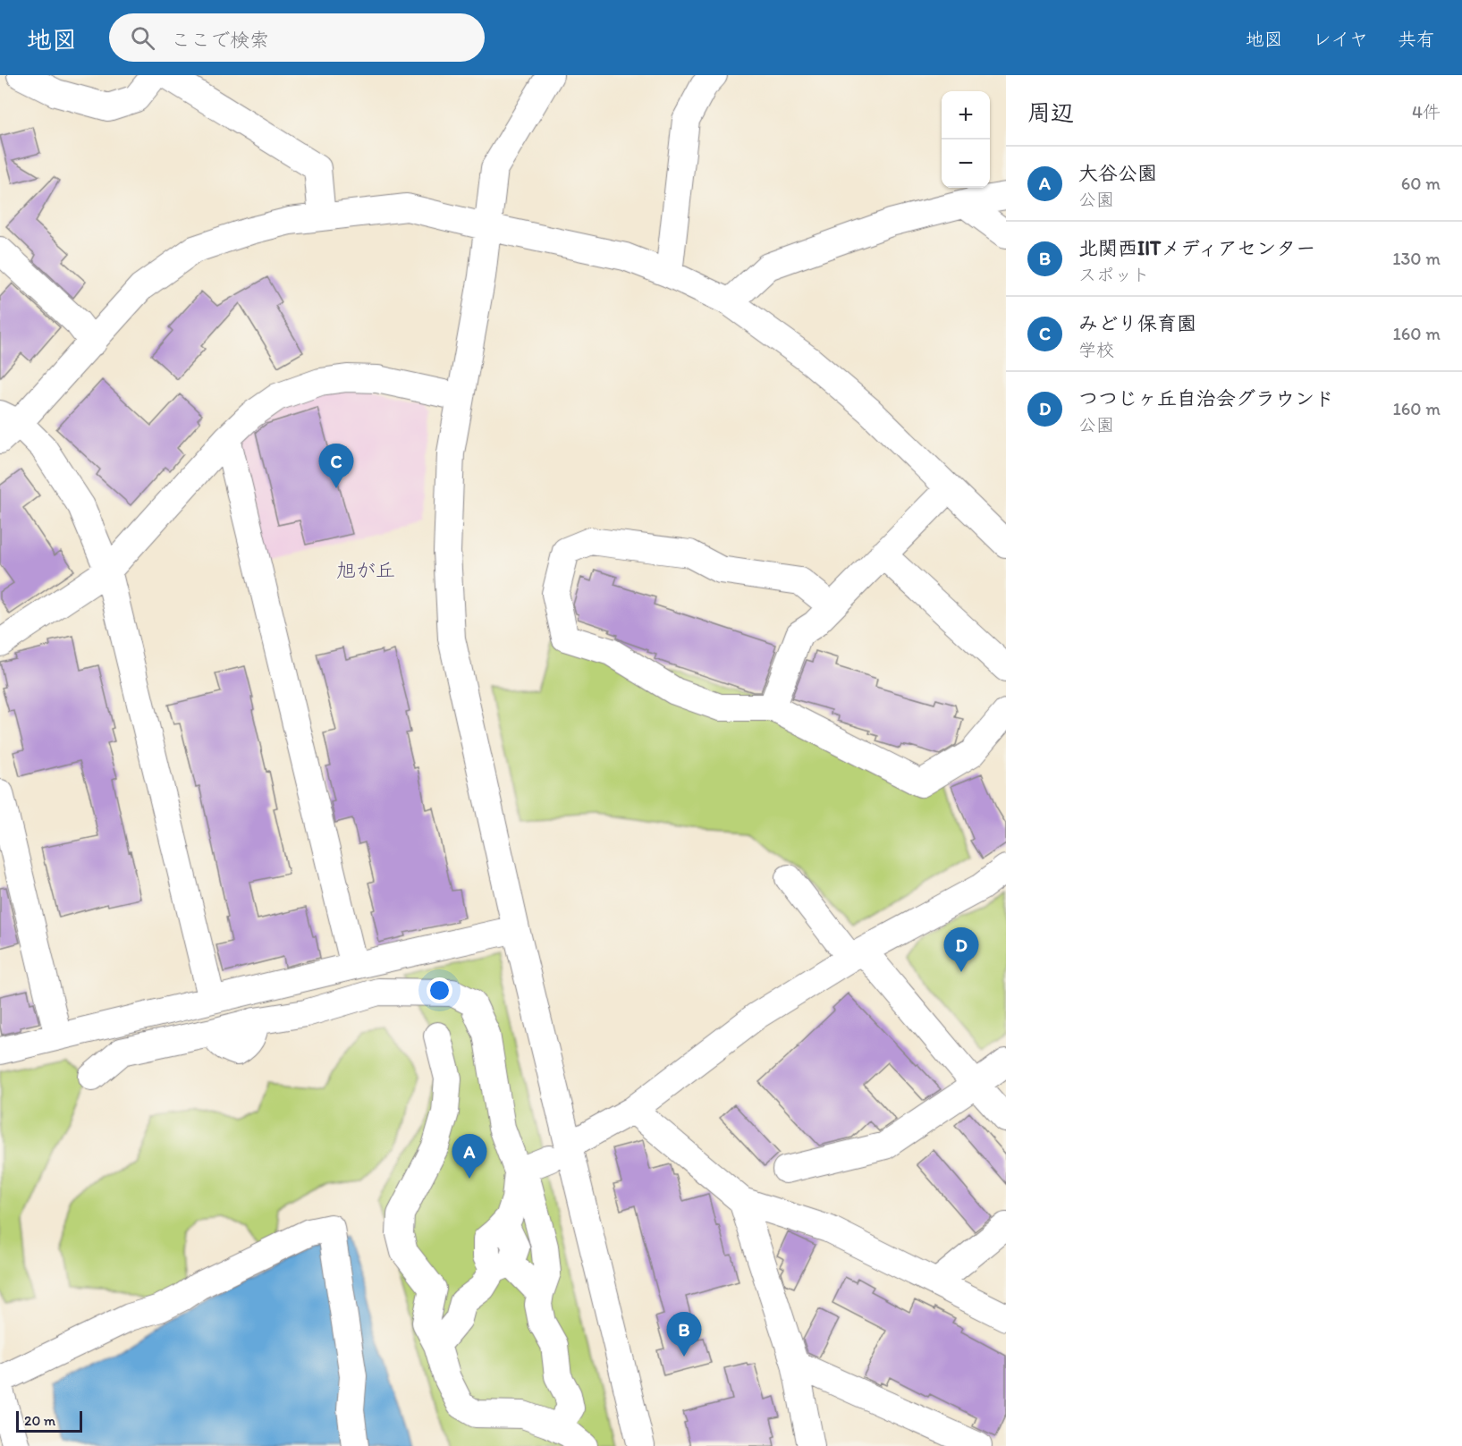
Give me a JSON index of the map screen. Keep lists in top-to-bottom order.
{
  "districts": ["旭が丘"],
  "scale_bar": "20 m",
  "page": {
    "header": "地図",
    "search": "ここで検索",
    "nav": ["地図", "レイヤ", "共有"],
    "heading": ["周辺", "4件"],
    "map_buttons": ["+", "−"],
    "list": [
      {
        "mark": "A",
        "name": "大谷公園",
        "note": "公園",
        "value": "60 m"
      },
      {
        "mark": "B",
        "name": "北関西IITメディアセンター",
        "note": "スポット",
        "value": "130 m"
      },
      {
        "mark": "C",
        "name": "みどり保育園",
        "note": "学校",
        "value": "160 m"
      },
      {
        "mark": "D",
        "name": "つつじヶ丘自治会グラウンド",
        "note": "公園",
        "value": "160 m"
      }
    ],
    "pins": [
      "C",
      "D",
      "A",
      "B"
    ],
    "scale": "20 m"
  }
}
